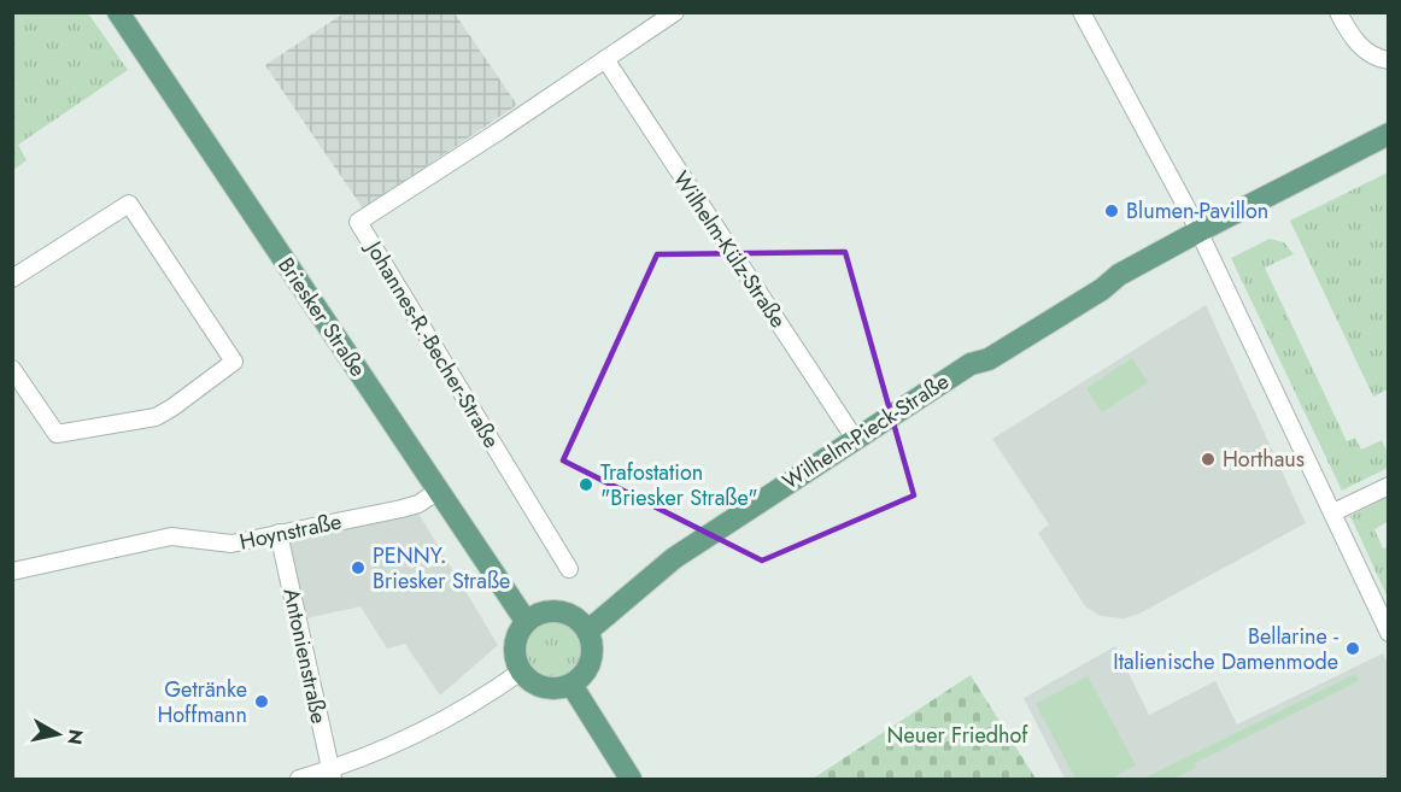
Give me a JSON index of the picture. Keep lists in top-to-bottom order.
{
  "streets": {
    "main road": ["Briesker Straße", "Wilhelm-Pieck-Straße"],
    "street": [
      "Wilhelm-Külz-Straße",
      "Johannes-R.-Becher-Straße",
      "Hoynstraße",
      "Antonienstraße"
    ]
  },
  "crossings": [
    ["Wilhelm-Külz-Straße", "Johannes-R.-Becher-Straße"],
    ["Wilhelm-Külz-Straße", "Wilhelm-Pieck-Straße"],
    ["Briesker Straße", "Wilhelm-Pieck-Straße"],
    ["Briesker Straße", "Hoynstraße"],
    ["Hoynstraße", "Antonienstraße"]
  ],
  "parks": ["Neuer Friedhof"],
  "places": [
    "Blumen-Pavillon",
    "Horthaus",
    "Trafostation \"Briesker Straße\"",
    "PENNY. Briesker Straße",
    "Bellarine - Italienische Damenmode",
    "Getränke Hoffmann"
  ],
  "north": "right"
}
